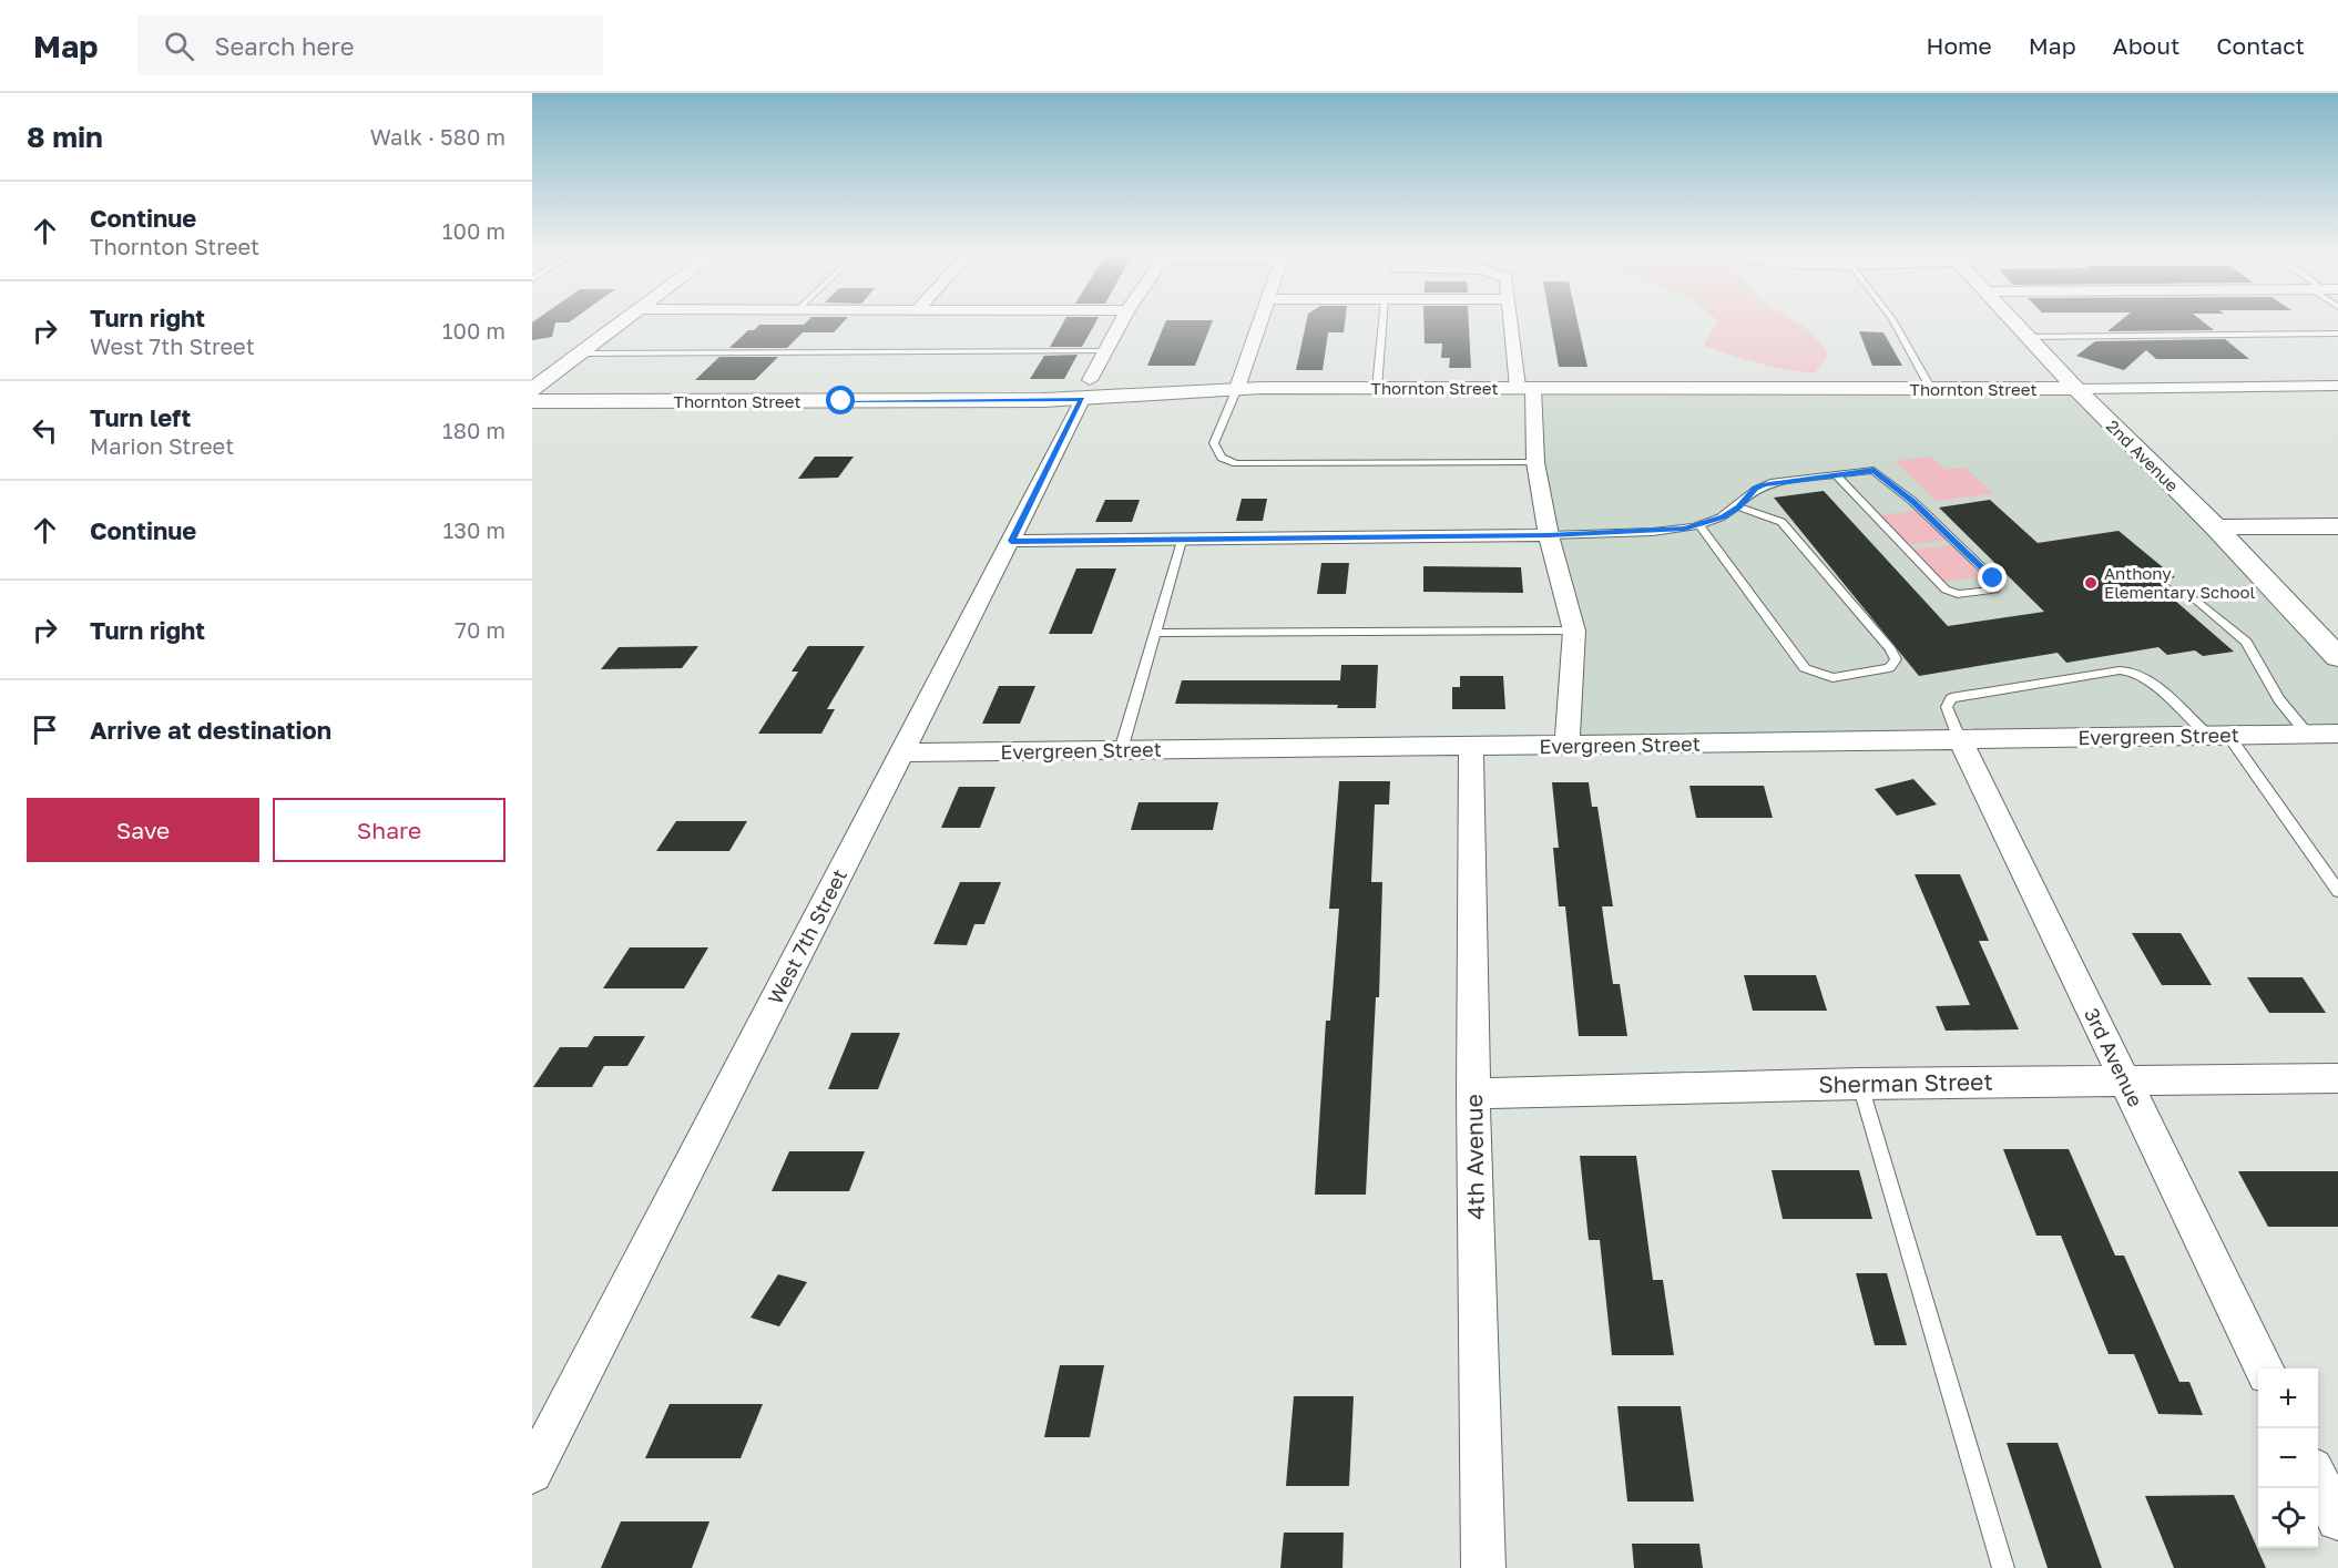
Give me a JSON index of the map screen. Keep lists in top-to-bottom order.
{
  "streets": {
    "street": [
      "Thornton Street",
      "2nd Avenue",
      "Evergreen Street",
      "West 7th Street",
      "3rd Avenue",
      "Sherman Street",
      "4th Avenue"
    ]
  },
  "crossings": [
    ["Thornton Street", "2nd Avenue"],
    ["Thornton Street", "West 7th Street"],
    ["Evergreen Street", "West 7th Street"],
    ["Evergreen Street", "3rd Avenue"],
    ["Evergreen Street", "4th Avenue"],
    ["3rd Avenue", "Sherman Street"],
    ["Sherman Street", "4th Avenue"]
  ],
  "places": ["Anthony Elementary School"],
  "page": {
    "header": "Map",
    "search": "Search here",
    "nav": [
      "Home",
      "Map",
      "About",
      "Contact"
    ],
    "heading": ["8 min", "Walk · 580 m"],
    "list": [
      ["Continue", "Thornton Street", "100 m"],
      ["Turn right", "West 7th Street", "100 m"],
      ["Turn left", "Marion Street", "180 m"],
      ["Continue", "130 m"],
      ["Turn right", "70 m"],
      "Arrive at destination"
    ],
    "buttons": ["Save", "Share"],
    "map_buttons": ["+", "−"]
  }
}
